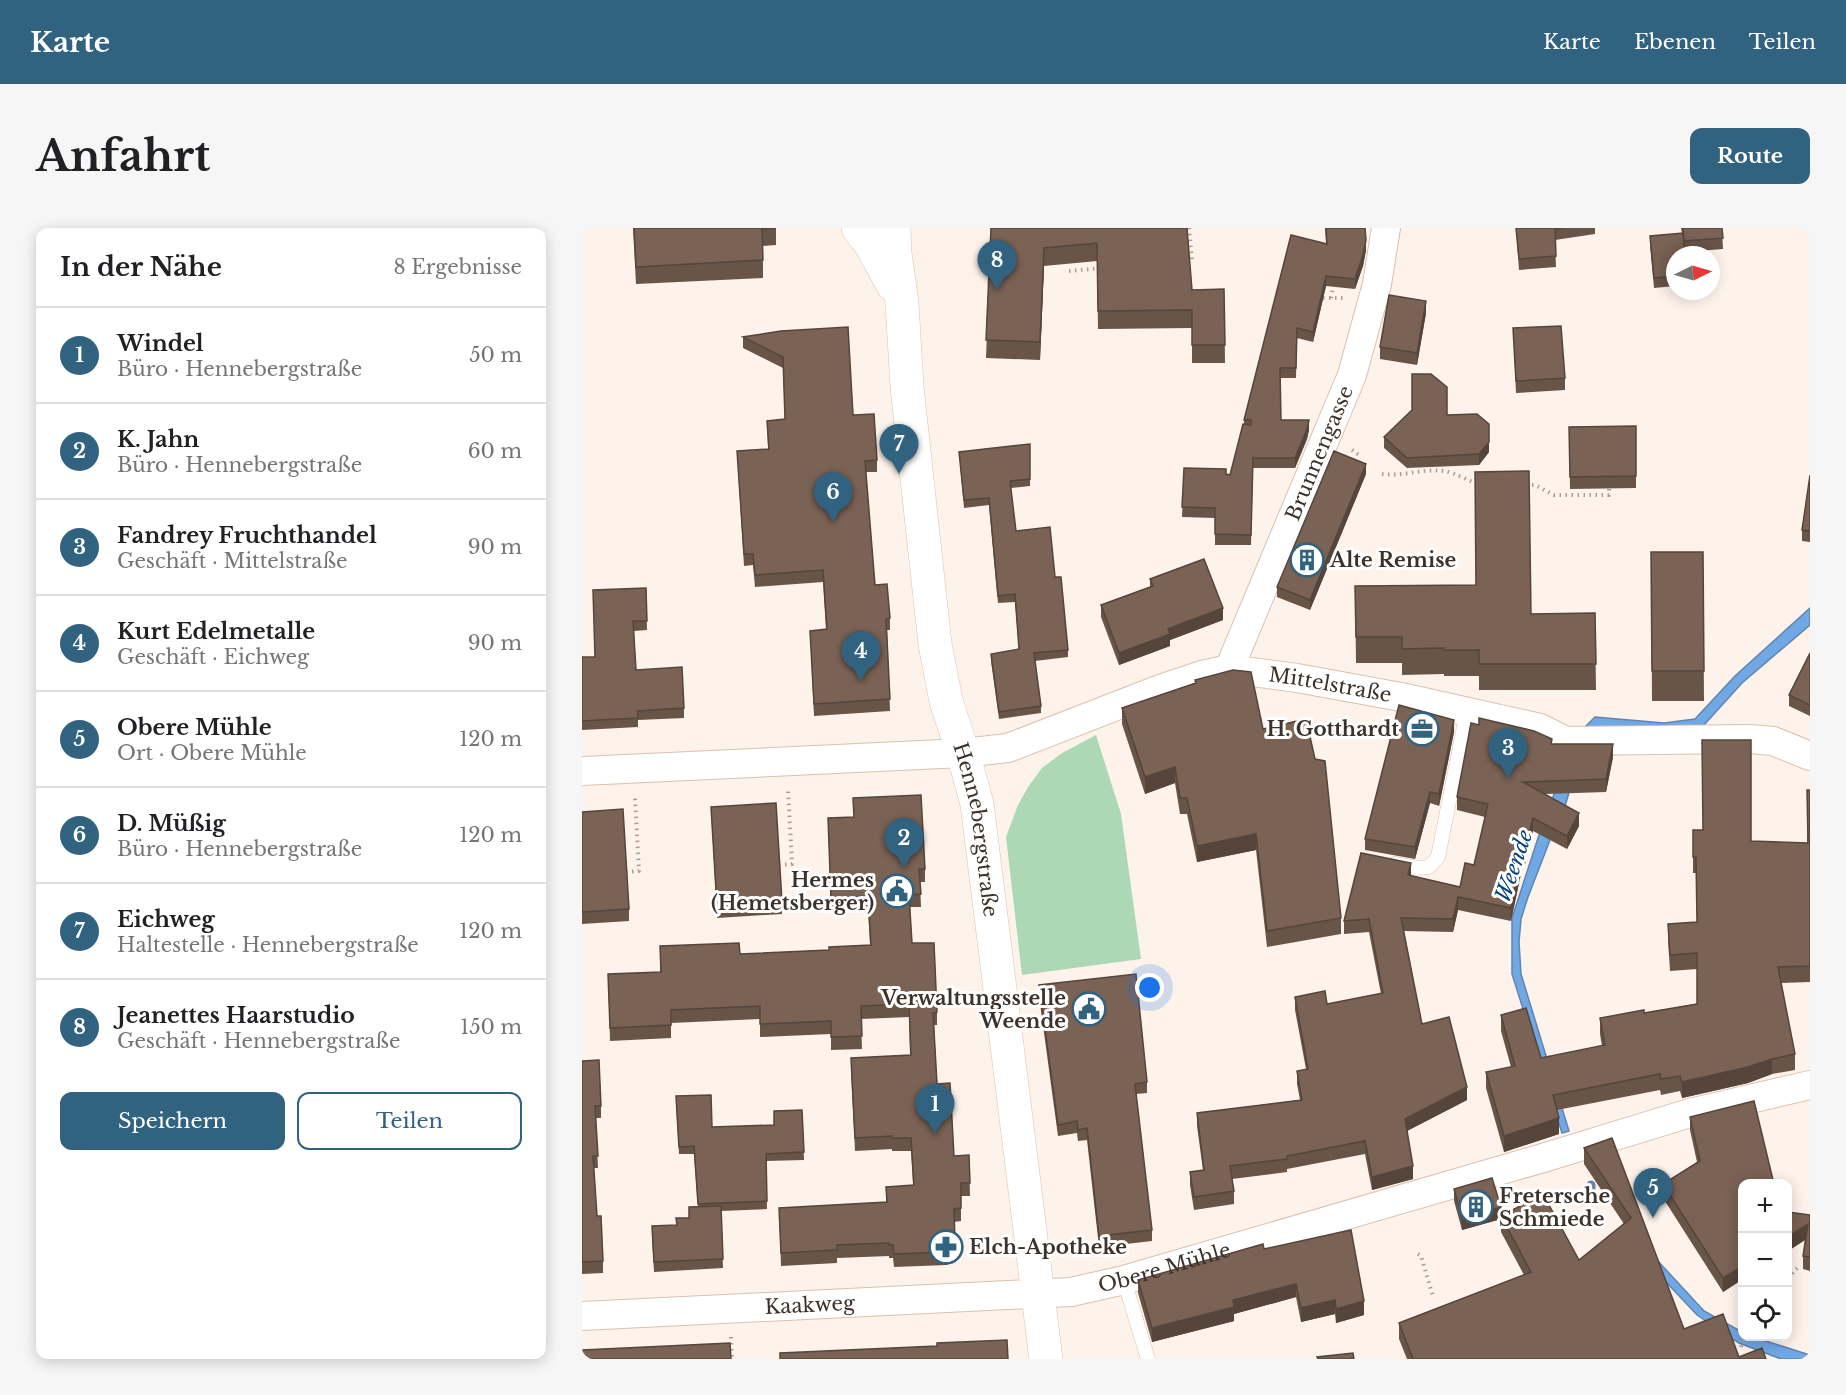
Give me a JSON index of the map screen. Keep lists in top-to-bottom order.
{
  "streets": {
    "street": [
      "Brunnengasse",
      "Mittelstraße",
      "Hennebergstraße",
      "Obere Mühle",
      "Kaakweg"
    ]
  },
  "crossings": [
    ["Brunnengasse", "Mittelstraße"],
    ["Mittelstraße", "Hennebergstraße"],
    ["Hennebergstraße", "Obere Mühle"],
    ["Hennebergstraße", "Kaakweg"],
    ["Obere Mühle", "Kaakweg"]
  ],
  "water": ["Weende"],
  "places": {
    "building": ["Alte Remise", "Fretersche Schmiede"],
    "office": ["H. Gotthardt"],
    "public building": ["Hermes (Hemetsberger)", "Verwaltungsstelle Weende"],
    "pharmacy": ["Elch-Apotheke"]
  },
  "north": "right",
  "page": {
    "header": "Karte",
    "nav": ["Karte", "Ebenen", "Teilen"],
    "buttons": [
      "Route",
      ["Speichern", "Teilen"]
    ],
    "title": "Anfahrt",
    "heading": ["In der Nähe", "8 Ergebnisse"],
    "pins": [
      "8",
      "7",
      "6",
      "4",
      "3",
      "2",
      "1",
      "5"
    ],
    "list": [
      {
        "mark": "1",
        "name": "Windel",
        "note": "Büro · Hennebergstraße",
        "value": "50 m"
      },
      {
        "mark": "2",
        "name": "K. Jahn",
        "note": "Büro · Hennebergstraße",
        "value": "60 m"
      },
      {
        "mark": "3",
        "name": "Fandrey Fruchthandel",
        "note": "Geschäft · Mittelstraße",
        "value": "90 m"
      },
      {
        "mark": "4",
        "name": "Kurt Edelmetalle",
        "note": "Geschäft · Eichweg",
        "value": "90 m"
      },
      {
        "mark": "5",
        "name": "Obere Mühle",
        "note": "Ort · Obere Mühle",
        "value": "120 m"
      },
      {
        "mark": "6",
        "name": "D. Müßig",
        "note": "Büro · Hennebergstraße",
        "value": "120 m"
      },
      {
        "mark": "7",
        "name": "Eichweg",
        "note": "Haltestelle · Hennebergstraße",
        "value": "120 m"
      },
      {
        "mark": "8",
        "name": "Jeanettes Haarstudio",
        "note": "Geschäft · Hennebergstraße",
        "value": "150 m"
      }
    ],
    "map_buttons": ["+", "−"]
  }
}
